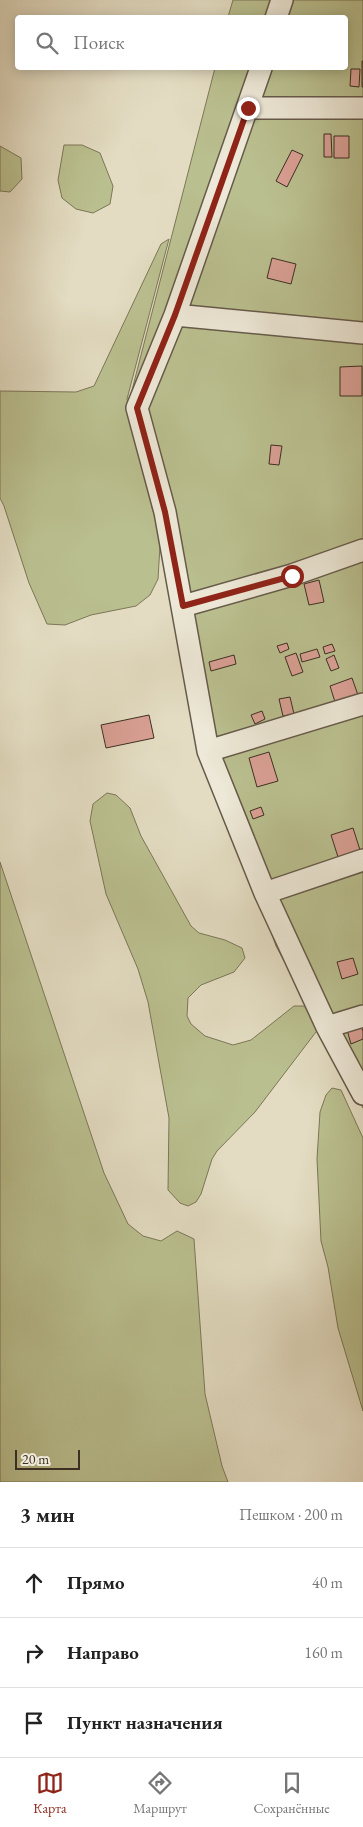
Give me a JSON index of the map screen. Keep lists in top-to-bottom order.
{
  "scale_bar": "20 m",
  "page": {
    "search": "Поиск",
    "scale": "20 m",
    "heading": ["3 мин", "Пешком · 200 m"],
    "list": [
      ["Прямо", "40 m"],
      ["Направо", "160 m"],
      "Пункт назначения"
    ],
    "nav": ["Карта", "Маршрут", "Сохранённые"]
  }
}
